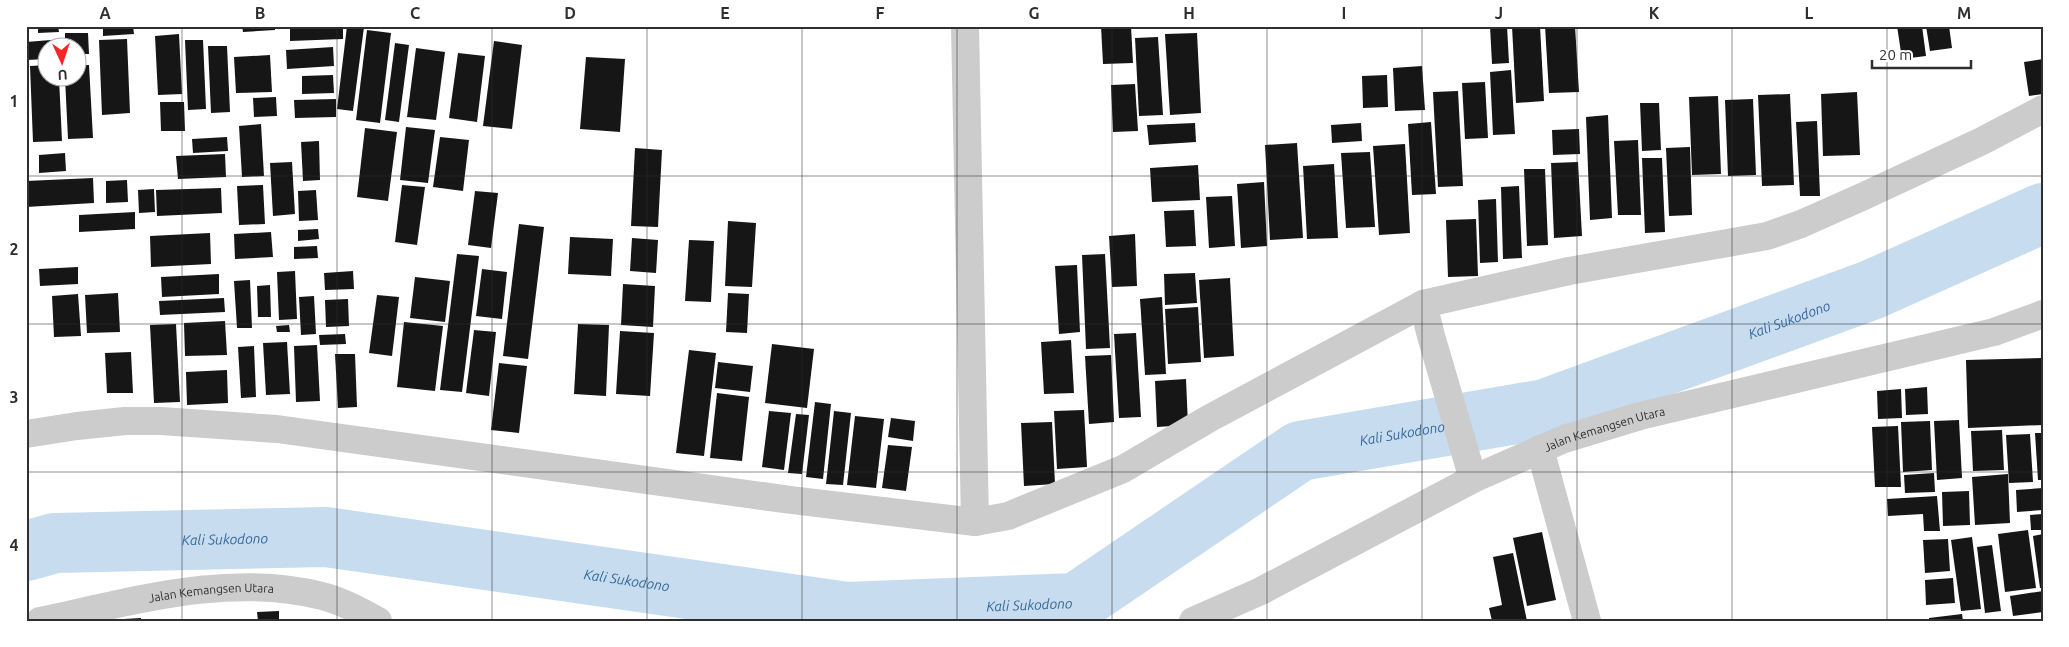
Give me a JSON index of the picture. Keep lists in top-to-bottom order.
{
  "streets": {
    "street": ["Jalan Kemangsen Utara"]
  },
  "water": ["Kali Sukodono"],
  "scale_bar": "20 m",
  "north": "bottom",
  "grid": {
    "columns": [
      "A",
      "B",
      "C",
      "D",
      "E",
      "F",
      "G",
      "H",
      "I",
      "J",
      "K",
      "L",
      "M"
    ],
    "rows": [
      "1",
      "2",
      "3",
      "4"
    ]
  }
}
